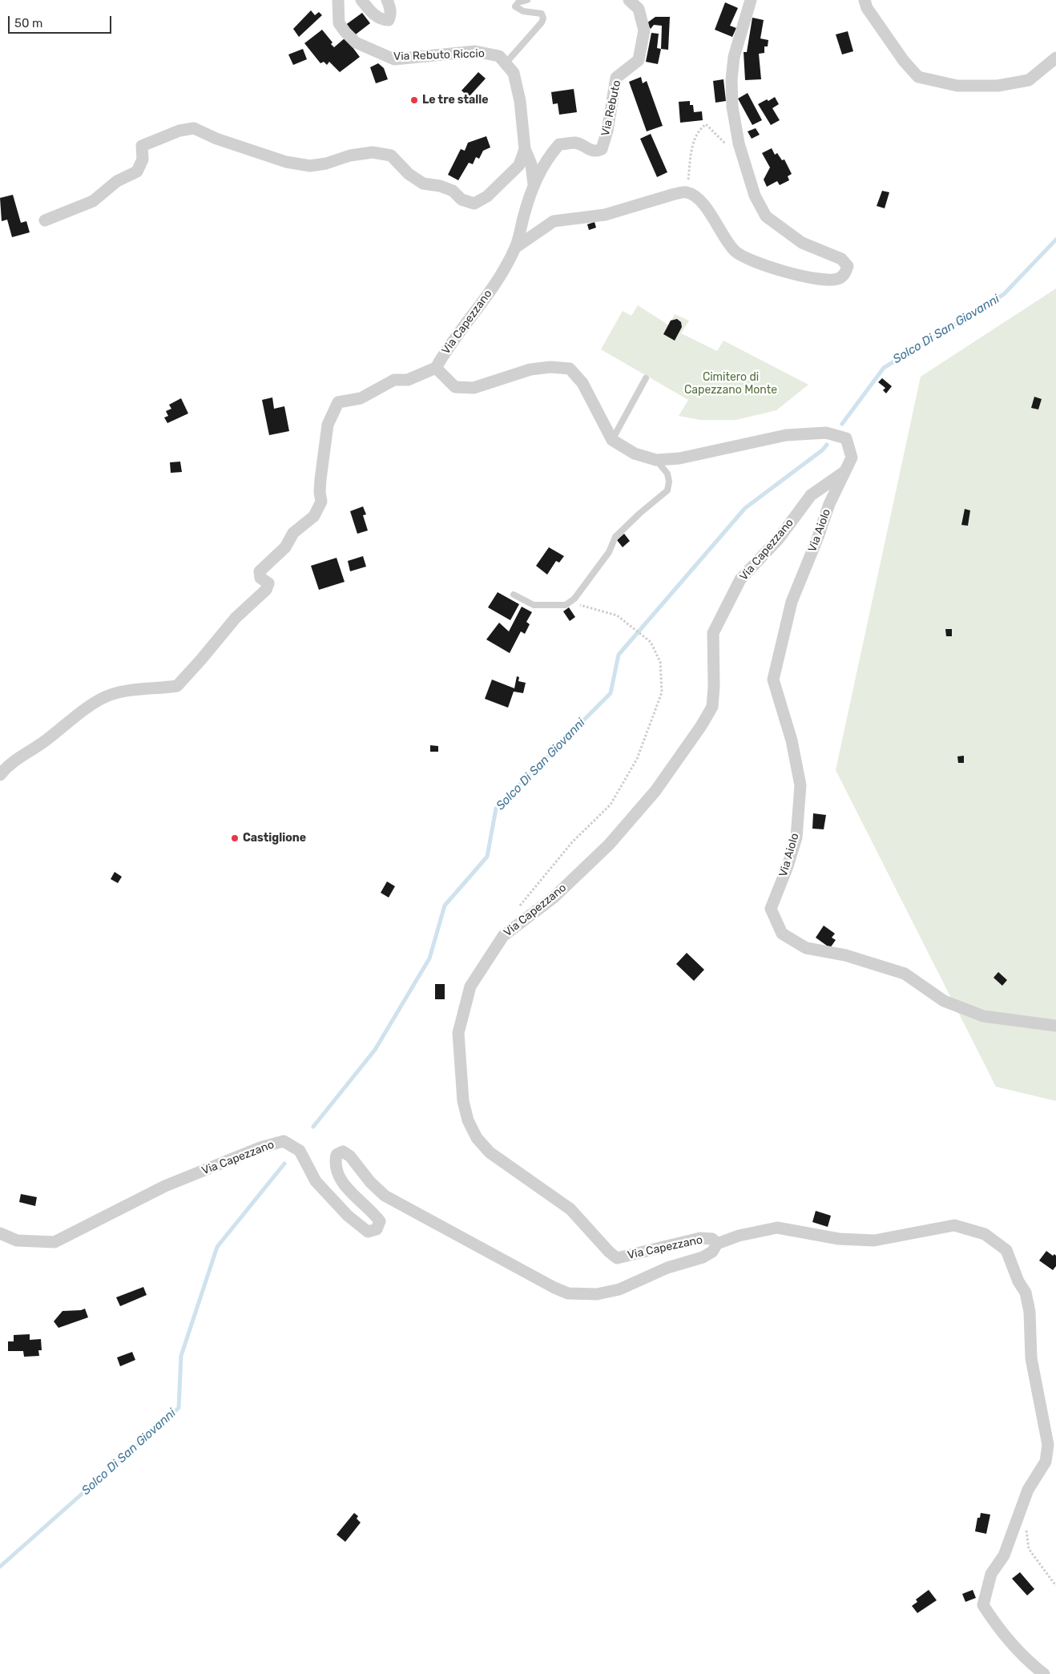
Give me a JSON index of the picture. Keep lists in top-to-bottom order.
{
  "streets": {
    "street": [
      "Via Rebuto Riccio",
      "Via Rebuto",
      "Via Capezzano",
      "Via Aiolo"
    ]
  },
  "crossings": [
    ["Via Rebuto", "Via Capezzano"],
    ["Via Capezzano", "Via Aiolo"]
  ],
  "water": ["Solco Di San Giovanni"],
  "parks": ["Cimitero di Capezzano Monte"],
  "places": ["Le tre stalle", "Castiglione"],
  "scale_bar": "50 m"
}
